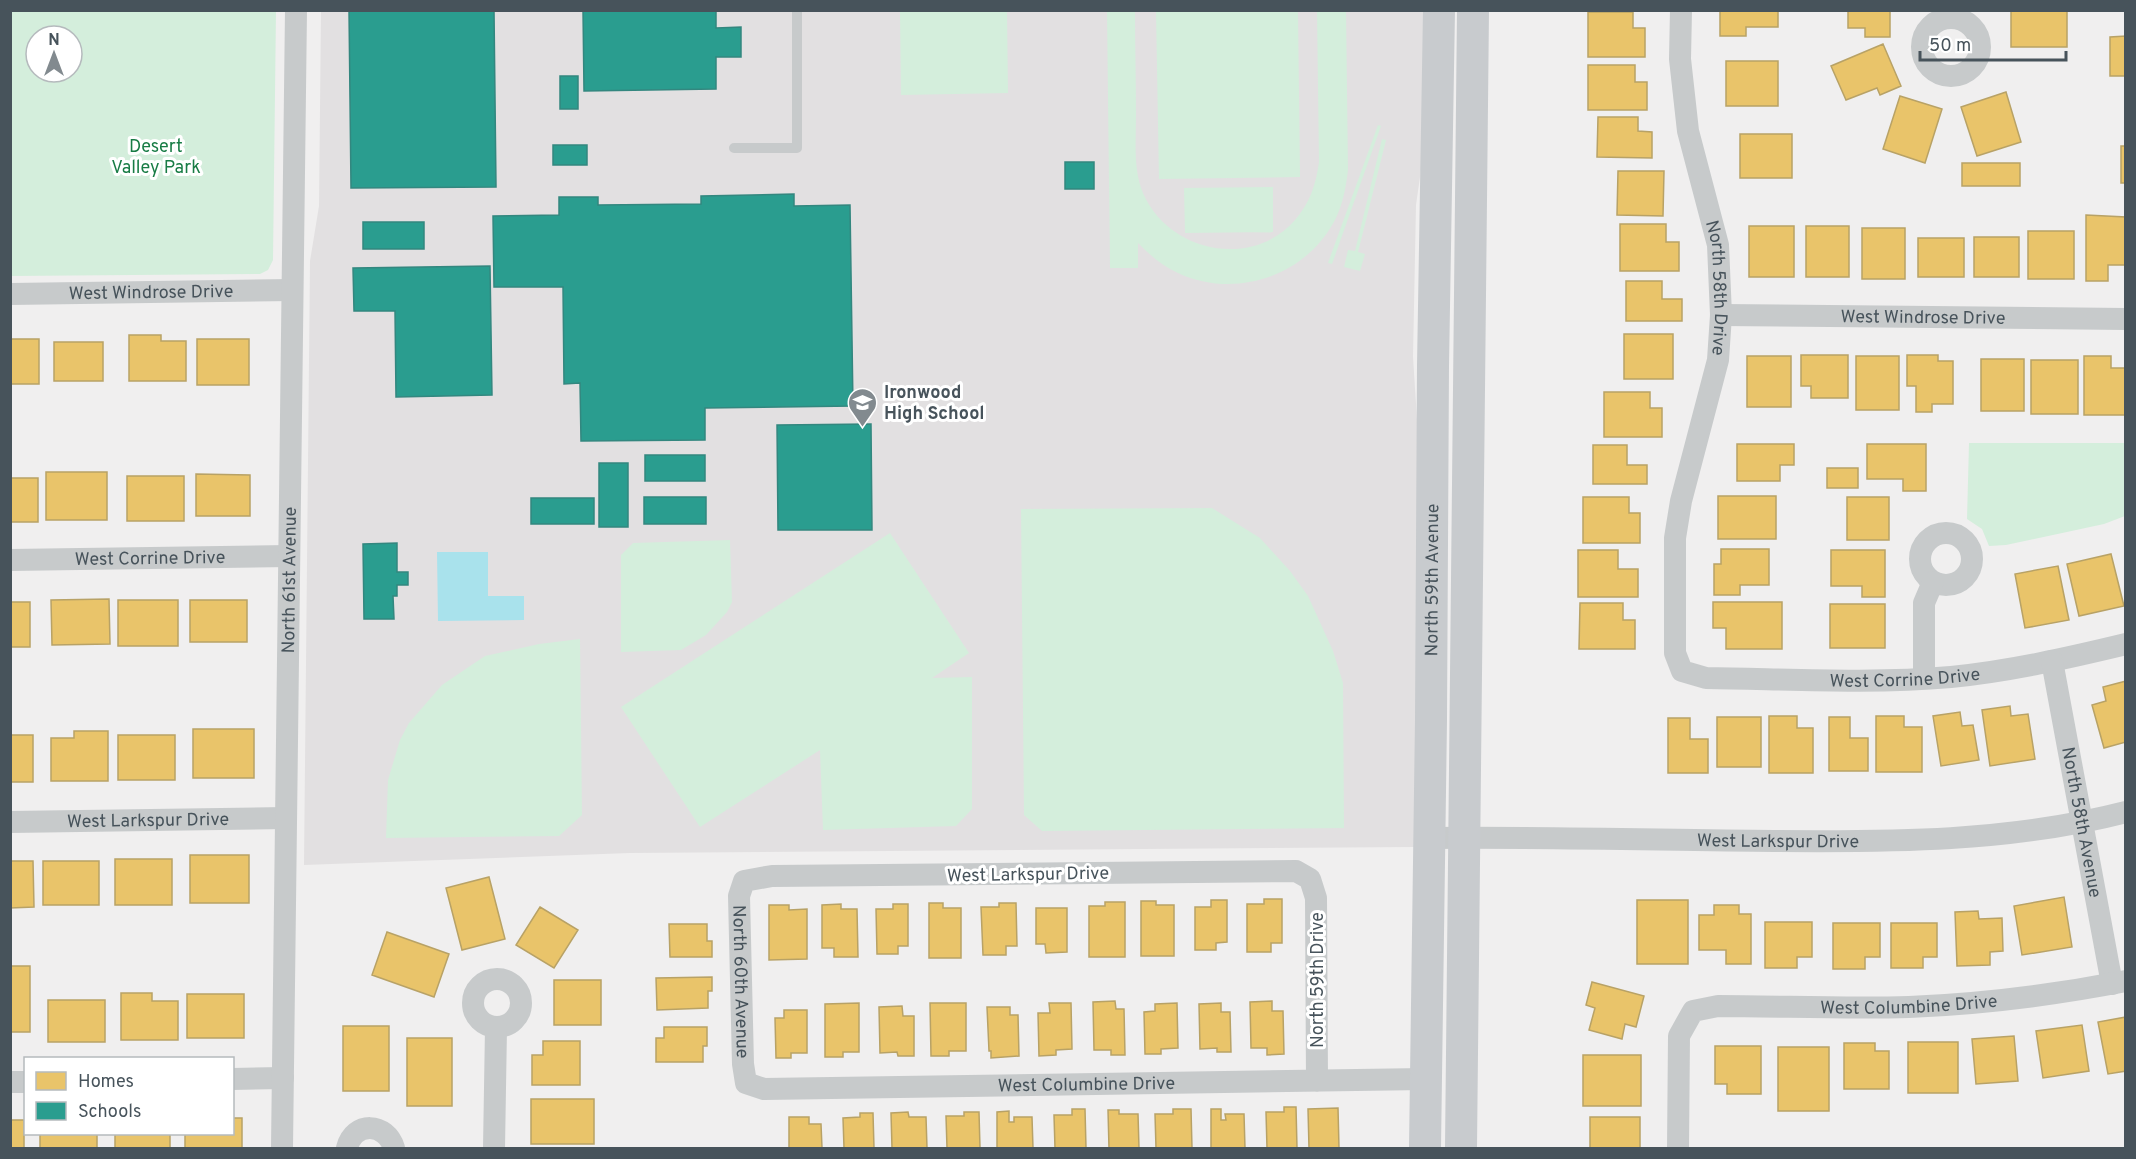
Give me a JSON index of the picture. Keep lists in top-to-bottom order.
{
  "streets": {
    "main road": ["North 59th Avenue"],
    "street": [
      "North 58th Drive",
      "West Windrose Drive",
      "West Corrine Drive",
      "North 61st Avenue",
      "West Larkspur Drive",
      "North 58th Avenue",
      "North 59th Drive",
      "North 60th Avenue",
      "West Columbine Drive"
    ]
  },
  "crossings": [
    ["North 58th Drive", "West Windrose Drive"],
    ["North 58th Drive", "West Corrine Drive"],
    ["West Windrose Drive", "North 61st Avenue"],
    ["West Corrine Drive", "North 61st Avenue"],
    ["West Corrine Drive", "North 58th Avenue"],
    ["North 61st Avenue", "West Larkspur Drive"],
    ["North 59th Avenue", "West Larkspur Drive"],
    ["North 59th Avenue", "West Columbine Drive"],
    ["West Larkspur Drive", "North 58th Avenue"],
    ["West Larkspur Drive", "North 59th Drive"],
    ["West Larkspur Drive", "North 60th Avenue"],
    ["North 58th Avenue", "West Columbine Drive"],
    ["North 59th Drive", "West Columbine Drive"],
    ["North 60th Avenue", "West Columbine Drive"]
  ],
  "parks": ["Desert Valley Park"],
  "places": {
    "school or university": ["Ironwood High School"]
  },
  "legend": ["Homes", "Schools"],
  "scale_bar": "50 m",
  "north": "top"
}
